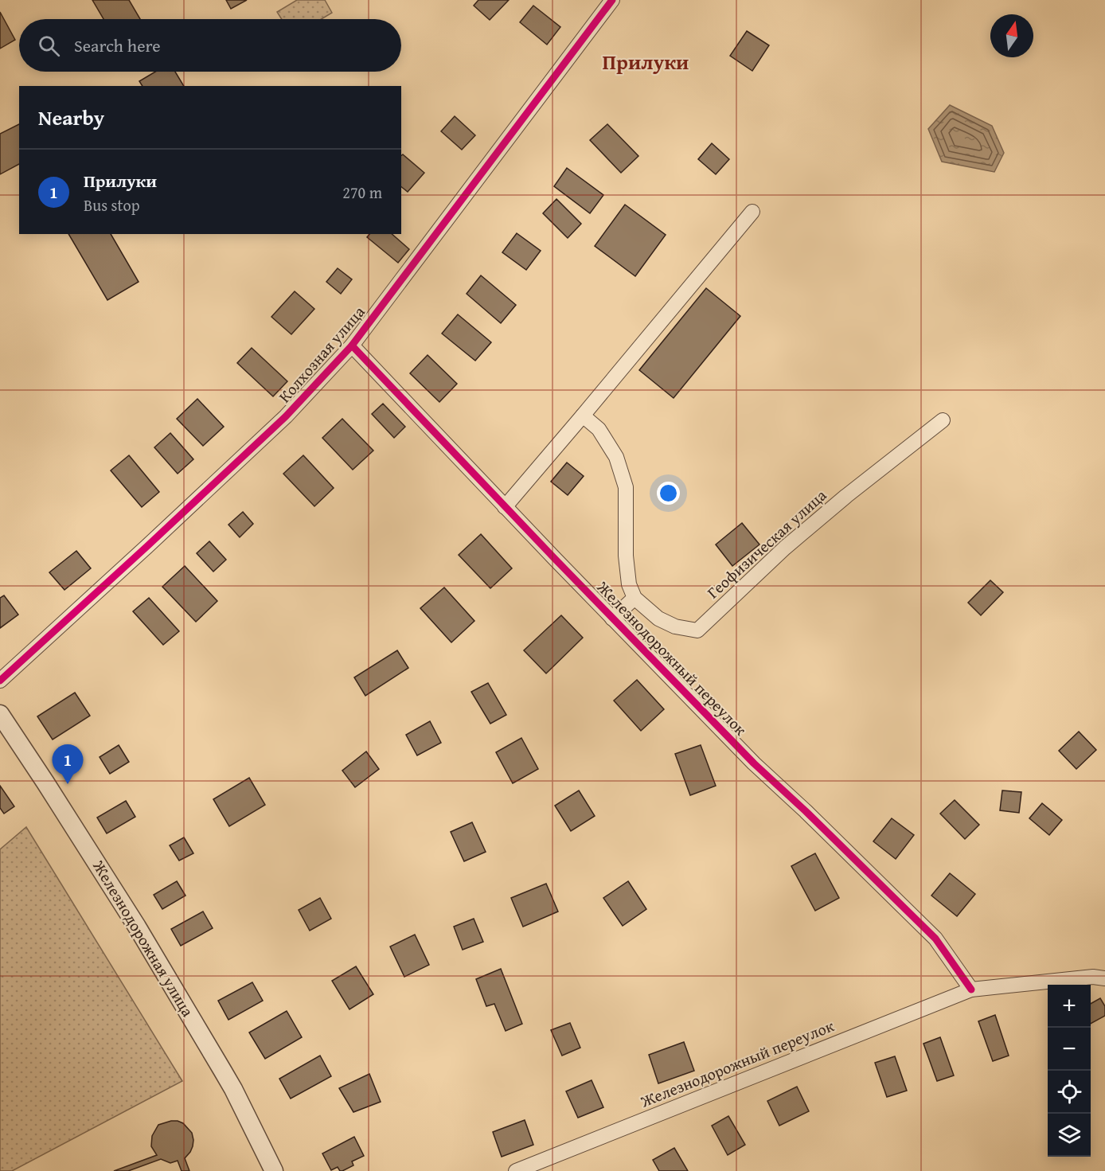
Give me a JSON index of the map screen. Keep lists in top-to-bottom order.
{
  "streets": {
    "street": [
      "Колхозная улица",
      "Геофизическая улица",
      "Железнодорожный переулок",
      "Железнодорожная улица"
    ]
  },
  "crossings": [
    ["Колхозная улица", "Железнодорожный переулок"]
  ],
  "districts": ["Прилуки"],
  "north": "top",
  "page": {
    "search": "Search here",
    "heading": "Nearby",
    "list": [
      {
        "mark": "1",
        "name": "Прилуки",
        "note": "Bus stop",
        "value": "270 m"
      }
    ],
    "pins": "1",
    "map_buttons": ["+", "−"]
  }
}
